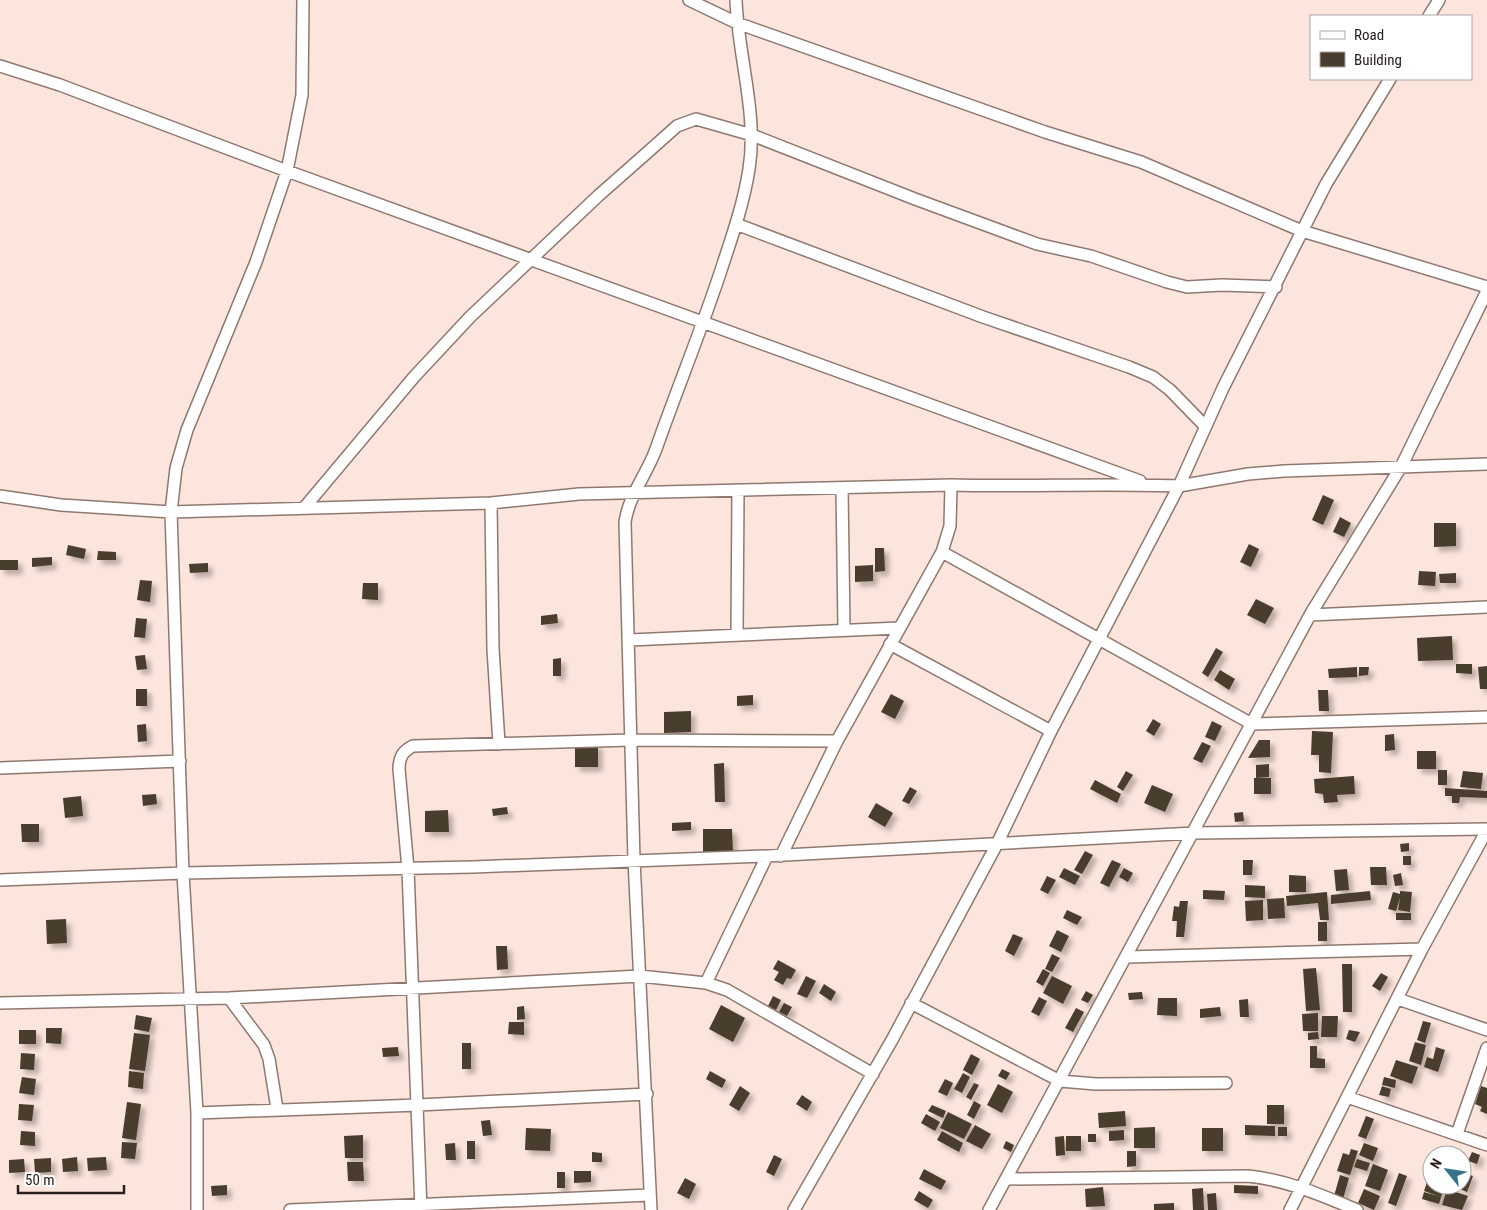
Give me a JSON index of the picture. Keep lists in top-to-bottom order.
{
  "legend": ["Road", "Building"],
  "scale_bar": "50 m",
  "north": "top left"
}
